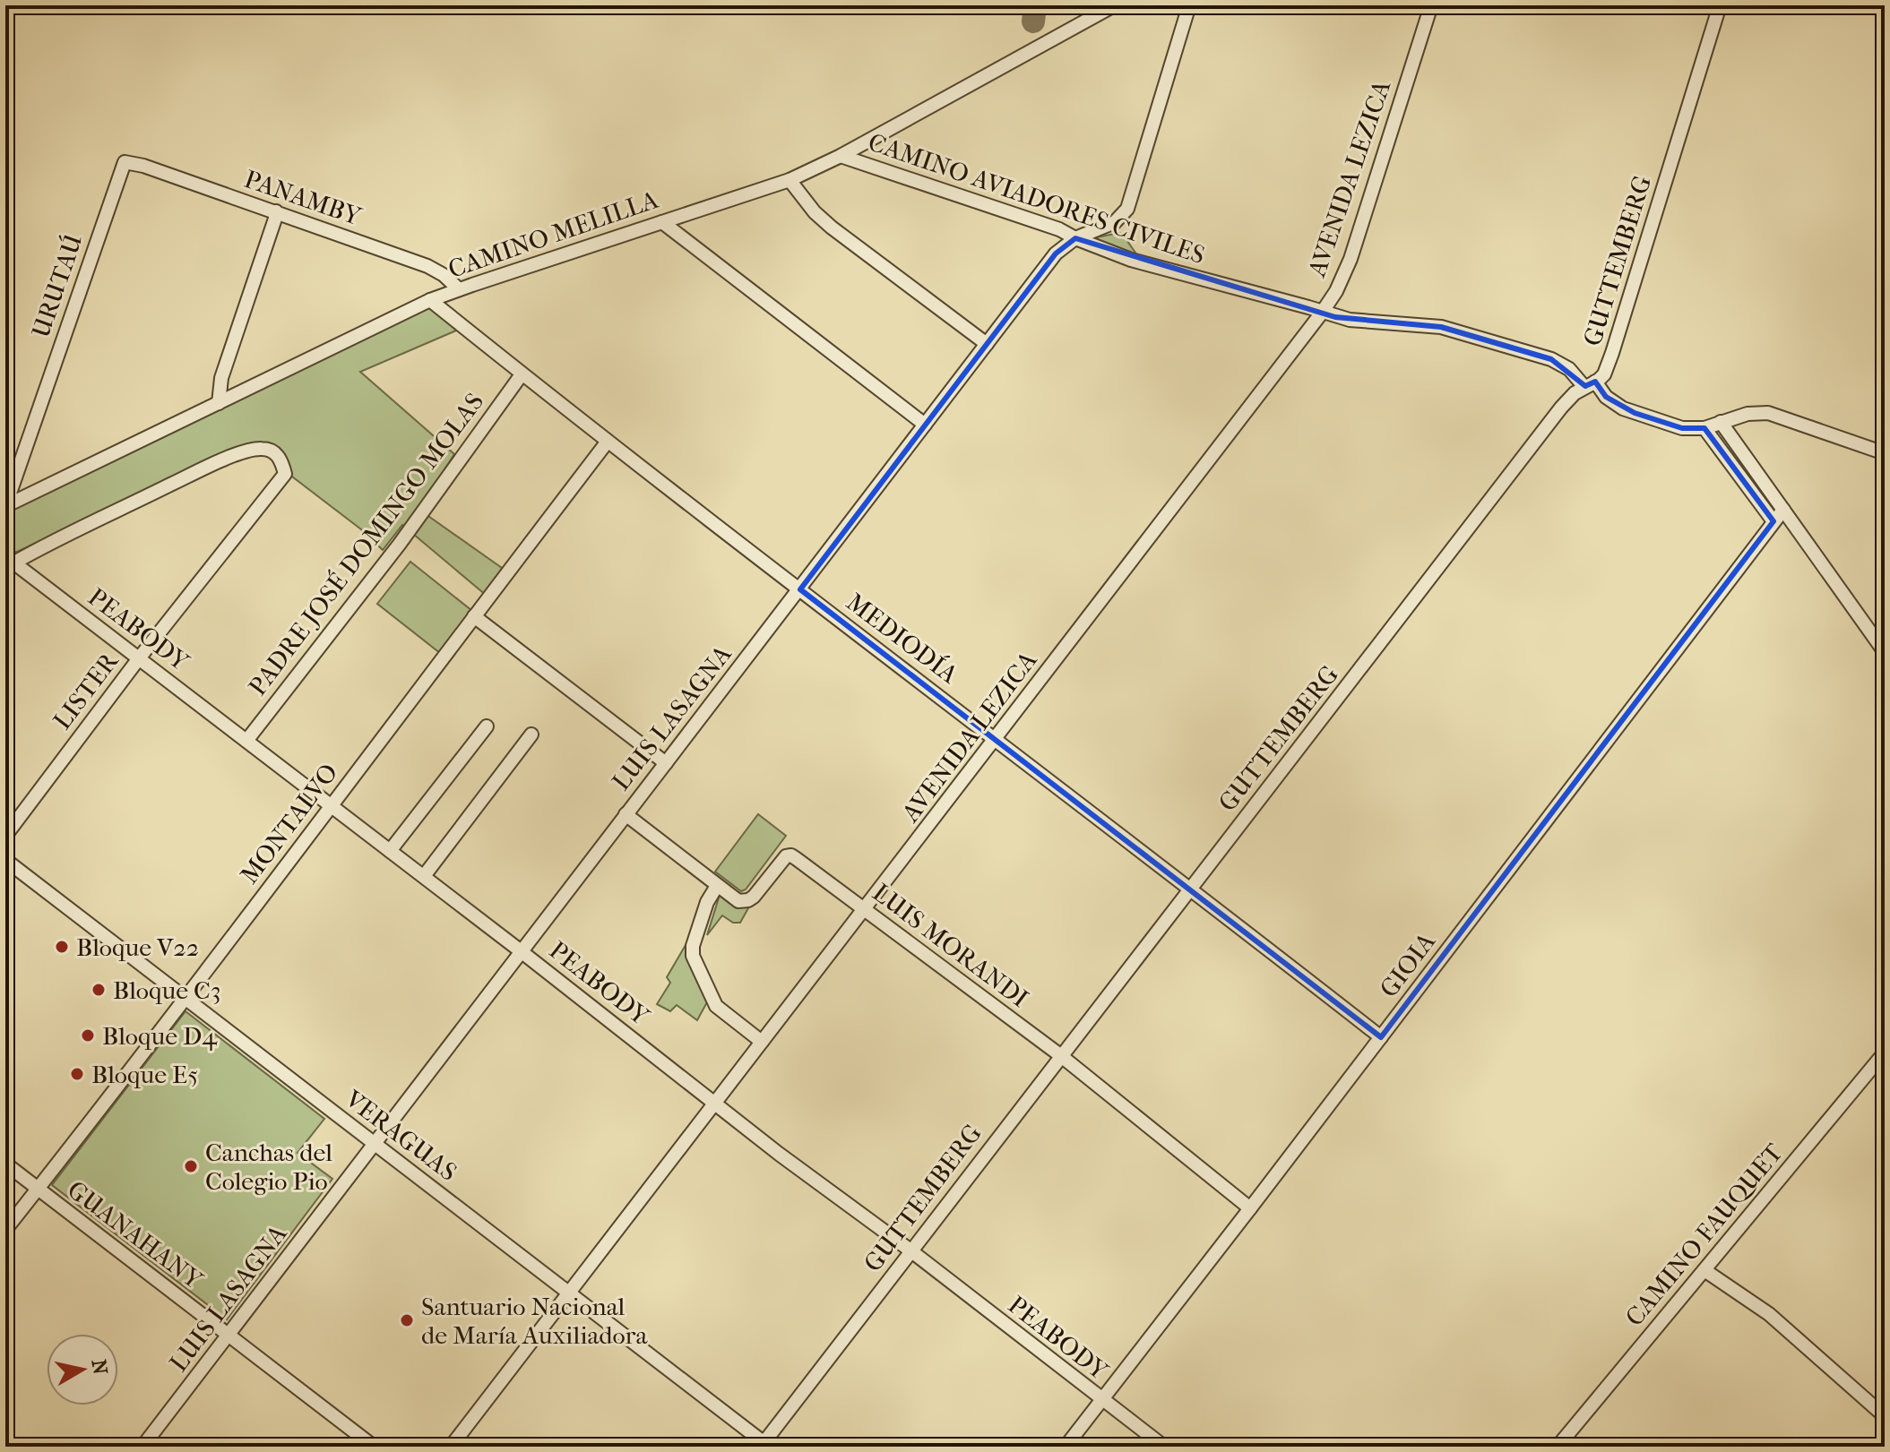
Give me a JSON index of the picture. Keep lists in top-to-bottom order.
{
  "streets": {
    "street": [
      "AVENIDA LEZICA",
      "PANAMBY",
      "CAMINO AVIADORES CIVILES",
      "CAMINO MELILLA",
      "GUTTEMBERG",
      "URUTAÚ",
      "PADRE JOSÉ DOMINGO MOLAS",
      "PEABODY",
      "MEDIODÍA",
      "LISTER",
      "LUIS LASAGNA",
      "MONTALVO",
      "LUIS MORANDI",
      "GIOIA",
      "VERAGUAS",
      "GUANAHANY",
      "CAMINO FAUQUET"
    ]
  },
  "crossings": [
    ["AVENIDA LEZICA", "CAMINO AVIADORES CIVILES"],
    ["AVENIDA LEZICA", "PEABODY"],
    ["AVENIDA LEZICA", "MEDIODÍA"],
    ["AVENIDA LEZICA", "LUIS MORANDI"],
    ["AVENIDA LEZICA", "VERAGUAS"],
    ["PANAMBY", "CAMINO MELILLA"],
    ["PANAMBY", "URUTAÚ"],
    ["CAMINO AVIADORES CIVILES", "CAMINO MELILLA"],
    ["CAMINO AVIADORES CIVILES", "GUTTEMBERG"],
    ["CAMINO AVIADORES CIVILES", "LUIS LASAGNA"],
    ["CAMINO MELILLA", "URUTAÚ"],
    ["CAMINO MELILLA", "MEDIODÍA"],
    ["GUTTEMBERG", "PEABODY"],
    ["GUTTEMBERG", "MEDIODÍA"],
    ["GUTTEMBERG", "LUIS MORANDI"],
    ["GUTTEMBERG", "VERAGUAS"],
    ["PADRE JOSÉ DOMINGO MOLAS", "PEABODY"],
    ["PADRE JOSÉ DOMINGO MOLAS", "MEDIODÍA"],
    ["PEABODY", "LISTER"],
    ["PEABODY", "LUIS LASAGNA"],
    ["PEABODY", "MONTALVO"],
    ["PEABODY", "GIOIA"],
    ["MEDIODÍA", "LUIS LASAGNA"],
    ["MEDIODÍA", "MONTALVO"],
    ["MEDIODÍA", "GIOIA"],
    ["LUIS LASAGNA", "LUIS MORANDI"],
    ["LUIS LASAGNA", "VERAGUAS"],
    ["LUIS LASAGNA", "GUANAHANY"],
    ["MONTALVO", "VERAGUAS"],
    ["MONTALVO", "GUANAHANY"],
    ["LUIS MORANDI", "GIOIA"]
  ],
  "places": [
    "Bloque V22",
    "Bloque C3",
    "Bloque D4",
    "Bloque E5",
    "Canchas del Colegio Pio",
    "Santuario Nacional de María Auxiliadora"
  ],
  "north": "right"
}
